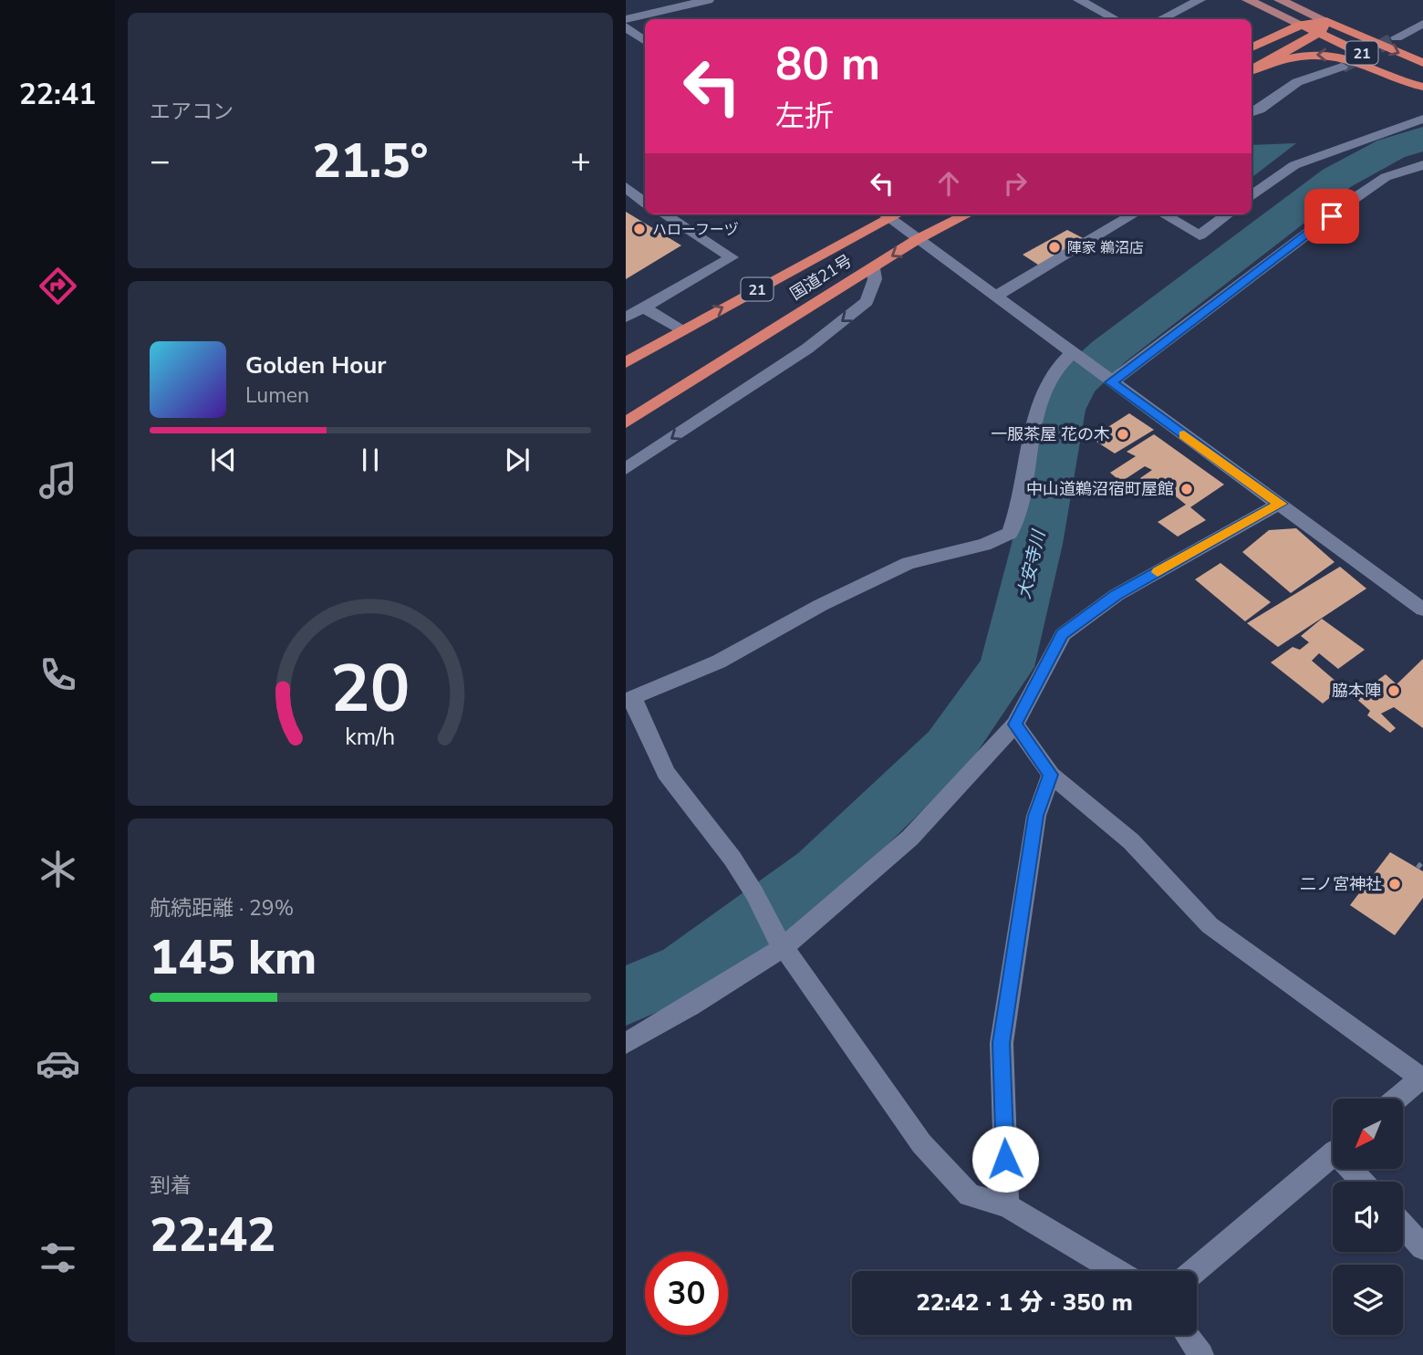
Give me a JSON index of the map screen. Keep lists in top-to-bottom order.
{
  "streets": {
    "highway": ["21", "国道21号"]
  },
  "water": ["大安寺川"],
  "places": [
    "ハローフーヅ",
    "陣家 鵜沼店",
    "一服茶屋 花の木",
    "中山道鵜沼宿町屋館",
    "脇本陣",
    "二ノ宮神社"
  ],
  "north": "bottom left",
  "page": {
    "tabs": "22:41",
    "tile": [
      "エアコン",
      ["航続距離 · 29%", "145 km"],
      ["到着", "22:42"]
    ],
    "turn": ["80 m", "左折"],
    "heat": ["−", "21.5°", "+"],
    "song": ["Golden Hour", "Lumen"],
    "limit": "30",
    "trip": "22:42 · 1 分 · 350 m",
    "gauge": ["20", "km/h"]
  }
}
